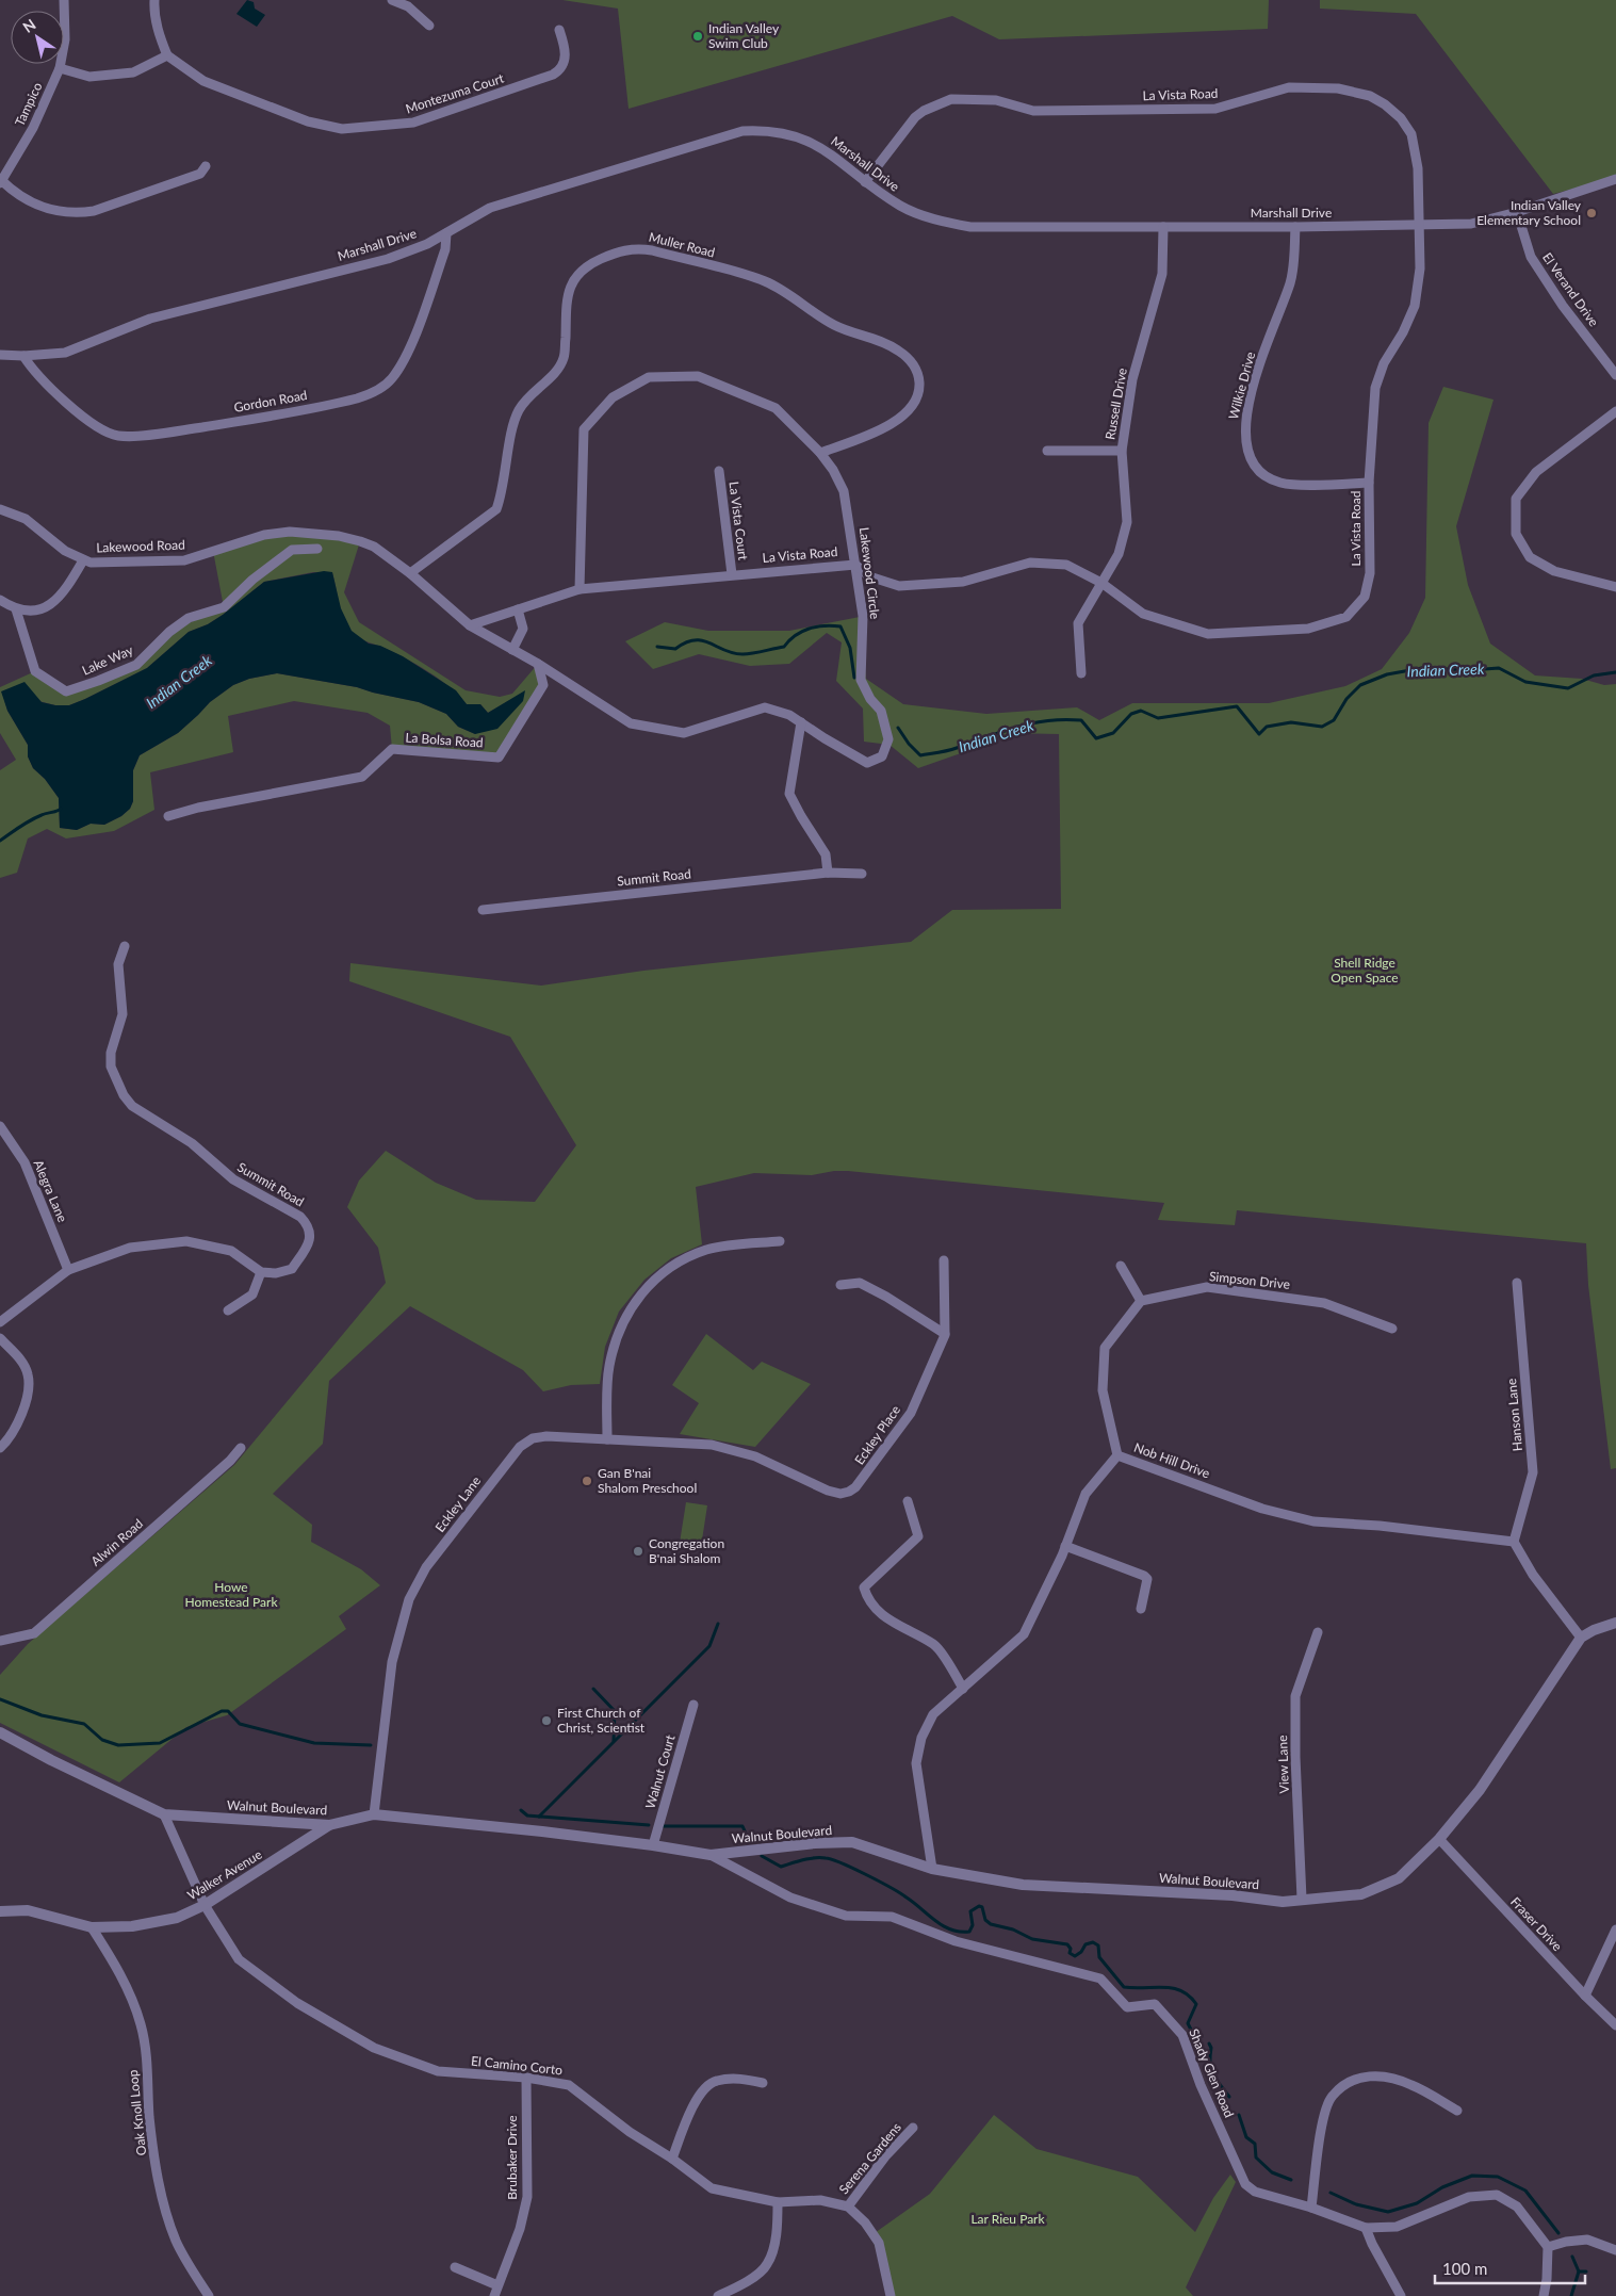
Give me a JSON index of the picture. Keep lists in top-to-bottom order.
{
  "streets": {
    "street": [
      "Montezuma Court",
      "La Vista Road",
      "Tampico",
      "Marshall Drive",
      "Muller Road",
      "El Verand Drive",
      "Wilkie Drive",
      "Gordon Road",
      "Russell Drive",
      "La Vista Court",
      "Lakewood Road",
      "Lakewood Circle",
      "Lake Way",
      "La Bolsa Road",
      "Summit Road",
      "Alegra Lane",
      "Simpson Drive",
      "Hanson Lane",
      "Eckley Place",
      "Nob Hill Drive",
      "Eckley Lane",
      "Alwin Road",
      "View Lane",
      "Walnut Court",
      "Walnut Boulevard",
      "Walker Avenue",
      "Fraser Drive",
      "El Camino Corto",
      "Shady Glen Road",
      "Oak Knoll Loop",
      "Brubaker Drive",
      "Serena Gardens"
    ]
  },
  "crossings": [
    ["La Vista Road", "Marshall Drive"],
    ["La Vista Road", "Wilkie Drive"],
    ["La Vista Road", "Russell Drive"],
    ["La Vista Road", "La Vista Court"],
    ["La Vista Road", "Lakewood Circle"],
    ["Marshall Drive", "El Verand Drive"],
    ["Marshall Drive", "Wilkie Drive"],
    ["Marshall Drive", "Gordon Road"],
    ["Marshall Drive", "Russell Drive"],
    ["Muller Road", "Lakewood Road"],
    ["Muller Road", "Lakewood Circle"],
    ["Lakewood Road", "Lakewood Circle"],
    ["Lakewood Circle", "La Bolsa Road"],
    ["Hanson Lane", "Nob Hill Drive"],
    ["Eckley Place", "Eckley Lane"],
    ["Nob Hill Drive", "Walnut Boulevard"],
    ["Eckley Lane", "Walnut Boulevard"],
    ["View Lane", "Walnut Boulevard"],
    ["Walnut Court", "Walnut Boulevard"],
    ["Walnut Boulevard", "Walker Avenue"],
    ["Walnut Boulevard", "Fraser Drive"],
    ["Walnut Boulevard", "El Camino Corto"],
    ["Walnut Boulevard", "Shady Glen Road"],
    ["Walker Avenue", "El Camino Corto"],
    ["Walker Avenue", "Oak Knoll Loop"],
    ["El Camino Corto", "Brubaker Drive"],
    ["El Camino Corto", "Serena Gardens"]
  ],
  "water": ["Indian Creek"],
  "parks": ["Shell Ridge Open Space", "Howe Homestead Park", "Lar Rieu Park"],
  "places": [
    "Indian Valley Swim Club",
    "Indian Valley Elementary School",
    "Gan B'nai Shalom Preschool",
    "Congregation B'nai Shalom",
    "First Church of Christ, Scientist"
  ],
  "scale_bar": "100 m",
  "north": "top left"
}
